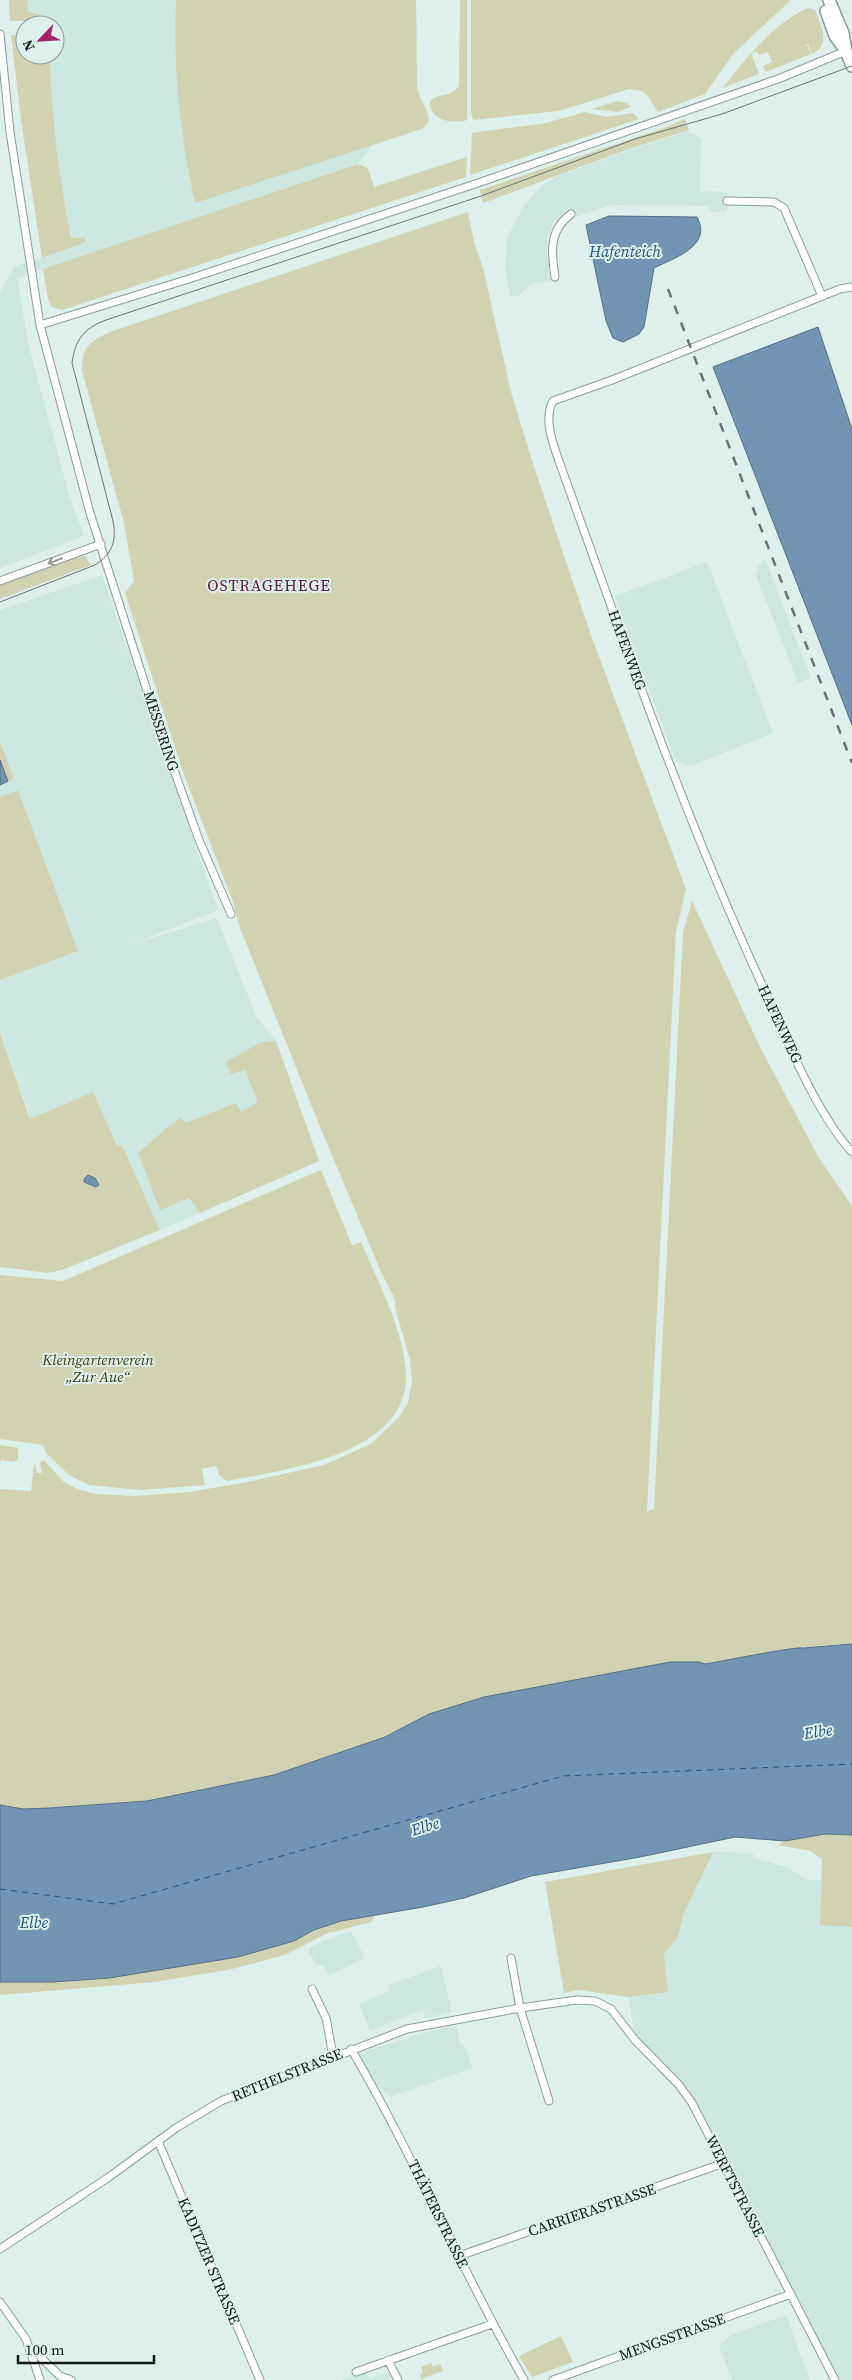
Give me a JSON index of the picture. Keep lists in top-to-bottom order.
{
  "streets": {
    "street": [
      "HAFENWEG",
      "MESSERING",
      "RETHELSTRASSE",
      "WERFTSTRASSE",
      "CARRIERASTRASSE",
      "THÄTERSTRASSE",
      "KADITZER STRASSE",
      "MENGSSTRASSE"
    ]
  },
  "crossings": [
    ["RETHELSTRASSE", "WERFTSTRASSE"],
    ["RETHELSTRASSE", "THÄTERSTRASSE"],
    ["RETHELSTRASSE", "KADITZER STRASSE"],
    ["WERFTSTRASSE", "CARRIERASTRASSE"],
    ["WERFTSTRASSE", "MENGSSTRASSE"],
    ["CARRIERASTRASSE", "THÄTERSTRASSE"]
  ],
  "districts": ["OSTRAGEHEGE"],
  "water": ["Hafenteich", "Elbe"],
  "parks": ["Kleingartenverein „Zur Aue“"],
  "scale_bar": "100 m",
  "north": "bottom left"
}
